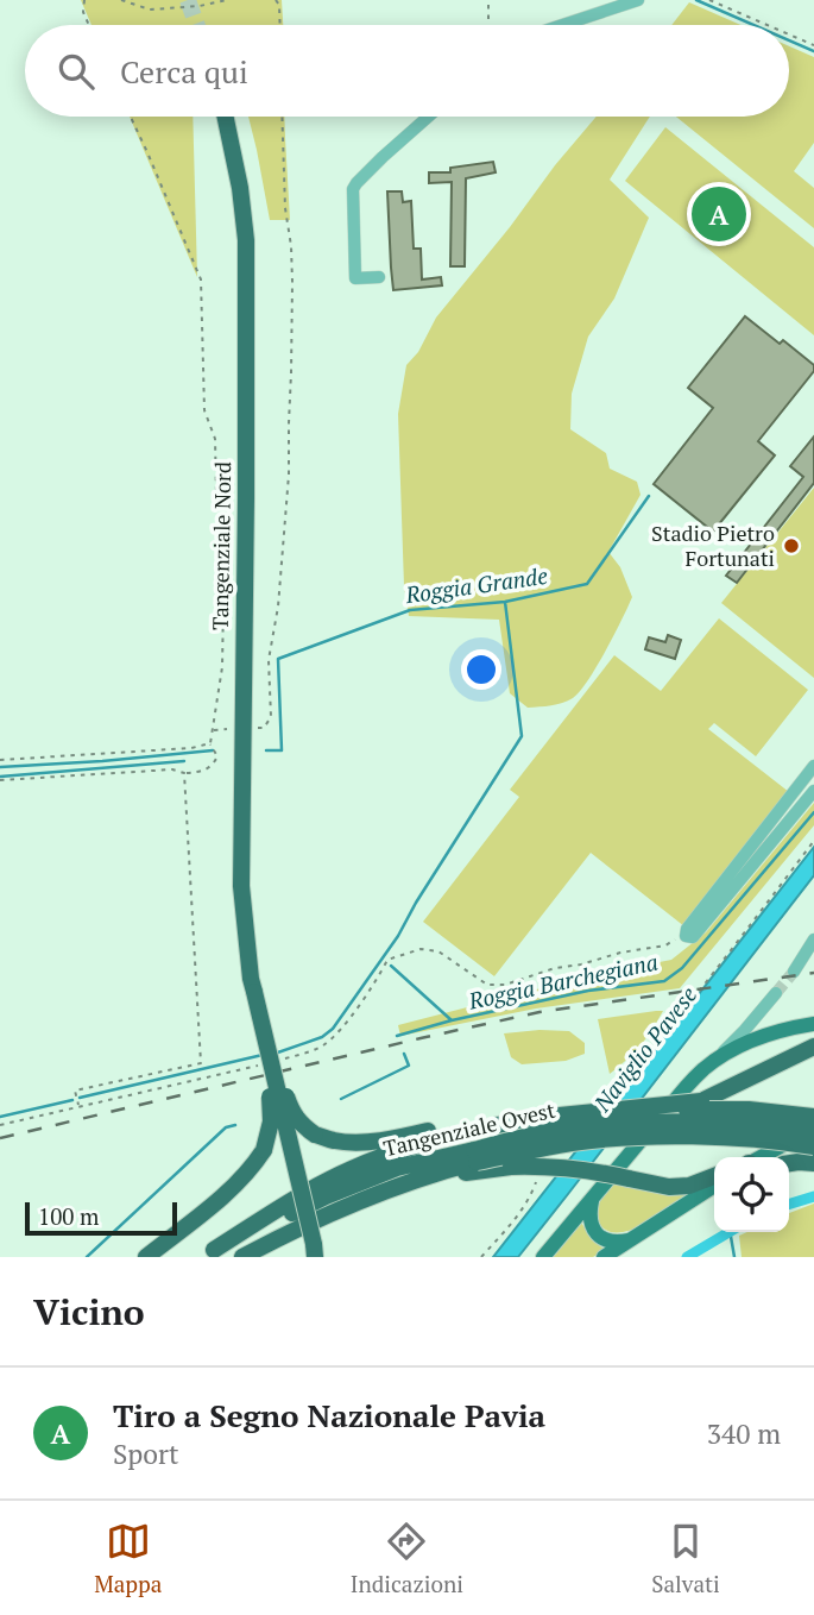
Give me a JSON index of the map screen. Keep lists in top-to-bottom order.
{
  "streets": {
    "highway": ["Tangenziale Nord", "Tangenziale Ovest"]
  },
  "water": ["Roggia Grande", "Roggia Barchegiana", "Naviglio Pavese"],
  "places": ["Stadio Pietro Fortunati"],
  "scale_bar": "100 m",
  "page": {
    "search": "Cerca qui",
    "pins": "A",
    "scale": "100 m",
    "heading": "Vicino",
    "list": [
      {
        "mark": "A",
        "name": "Tiro a Segno Nazionale Pavia",
        "note": "Sport",
        "value": "340 m"
      }
    ],
    "nav": ["Mappa", "Indicazioni", "Salvati"]
  }
}
